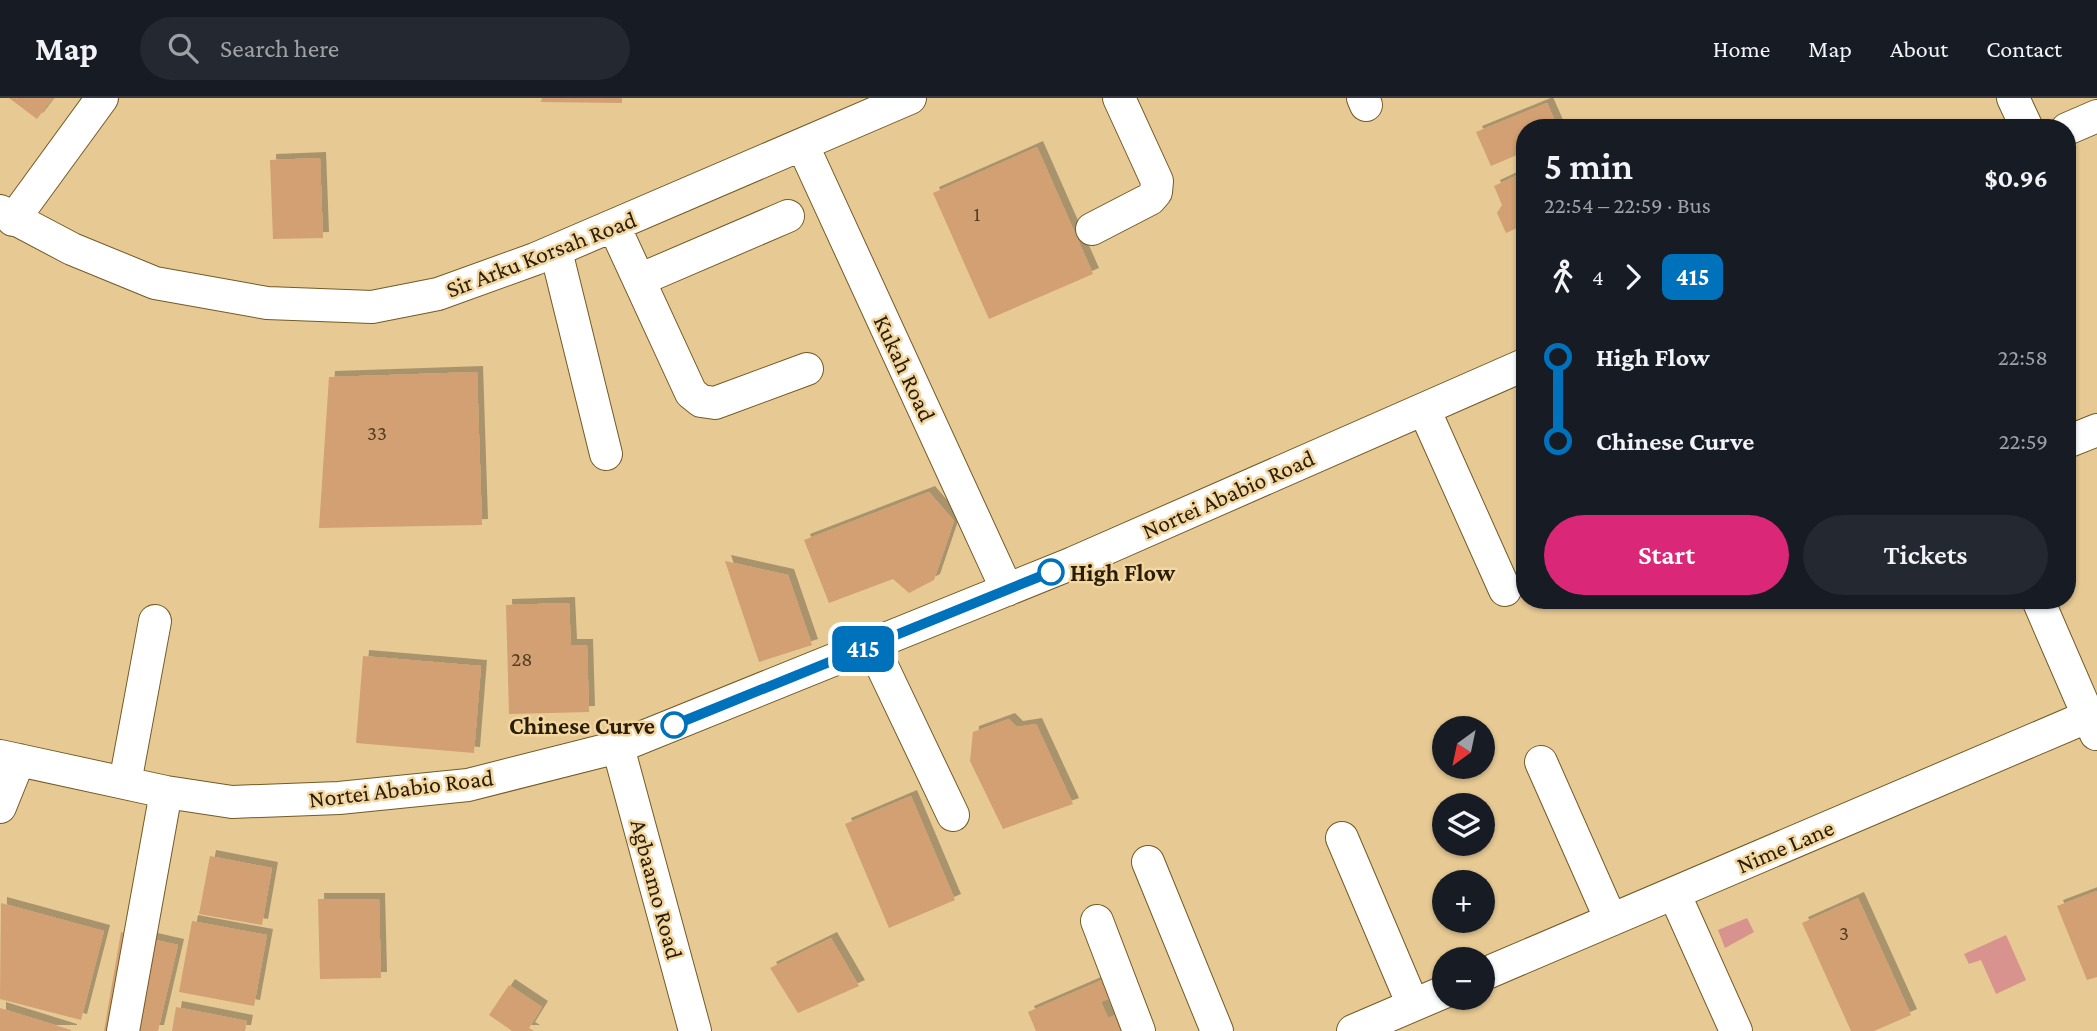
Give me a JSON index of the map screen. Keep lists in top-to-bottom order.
{
  "streets": {
    "street": [
      "Sir Arku Korsah Road",
      "Kukah Road",
      "Nortei Ababio Road",
      "Nime Lane",
      "Agbaamo Road"
    ]
  },
  "crossings": [
    ["Sir Arku Korsah Road", "Kukah Road"],
    ["Kukah Road", "Nortei Ababio Road"],
    ["Nortei Ababio Road", "Agbaamo Road"]
  ],
  "places": ["High Flow", "Chinese Curve"],
  "lines": ["bus line 415"],
  "house_numbers": [
    "1",
    "33",
    "28",
    "3"
  ],
  "north": "bottom left",
  "page": {
    "header": "Map",
    "search": "Search here",
    "nav": [
      "Home",
      "Map",
      "About",
      "Contact"
    ],
    "on_map": "415",
    "heading": ["5 min", "22:54 – 22:59 · Bus", "$0.96"],
    "legs": ["4", "415"],
    "list": [
      {
        "name": "High Flow",
        "value": "22:58"
      },
      {
        "name": "Chinese Curve",
        "value": "22:59"
      }
    ],
    "buttons": ["Start", "Tickets"],
    "map_buttons": ["+", "−"]
  }
}
